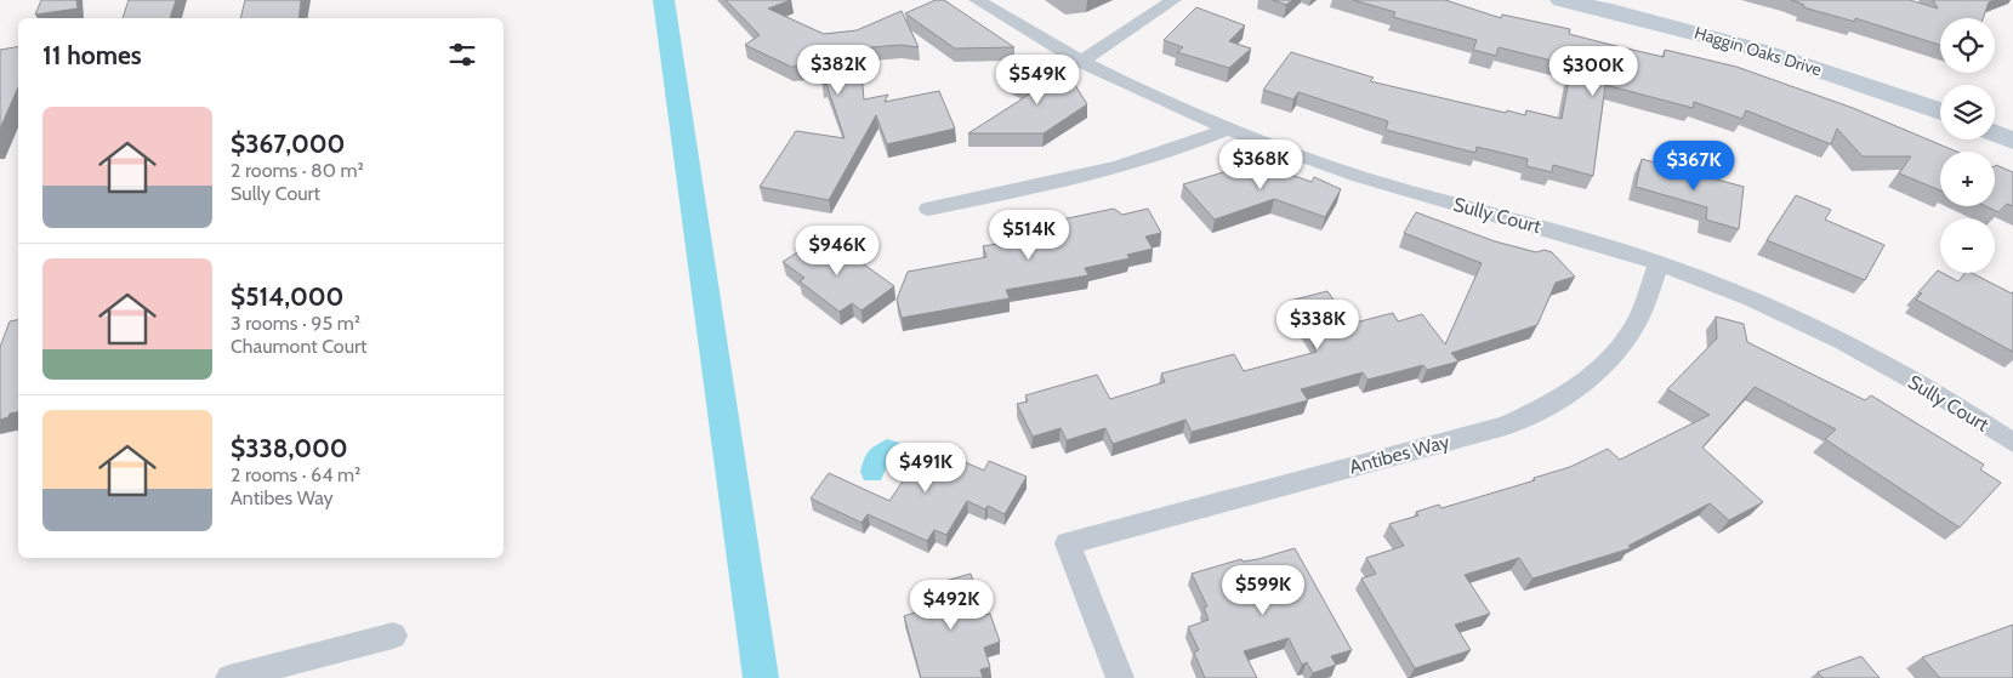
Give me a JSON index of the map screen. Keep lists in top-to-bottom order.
{
  "streets": {
    "street": ["Haggin Oaks Drive", "Sully Court", "Antibes Way"]
  },
  "crossings": [
    ["Sully Court", "Antibes Way"]
  ],
  "page": {
    "map_buttons": ["+", "−"],
    "heading": "11 homes",
    "price": [
      "$382K",
      "$300K",
      "$549K",
      "$368K",
      "$367K",
      "$514K",
      "$946K",
      "$338K",
      "$491K",
      "$599K",
      "$492K"
    ],
    "list": [
      {
        "name": "$367,000",
        "note": "2 rooms · 80 m² · Sully Court"
      },
      {
        "name": "$514,000",
        "note": "3 rooms · 95 m² · Chaumont Court"
      },
      {
        "name": "$338,000",
        "note": "2 rooms · 64 m² · Antibes Way"
      }
    ]
  }
}
